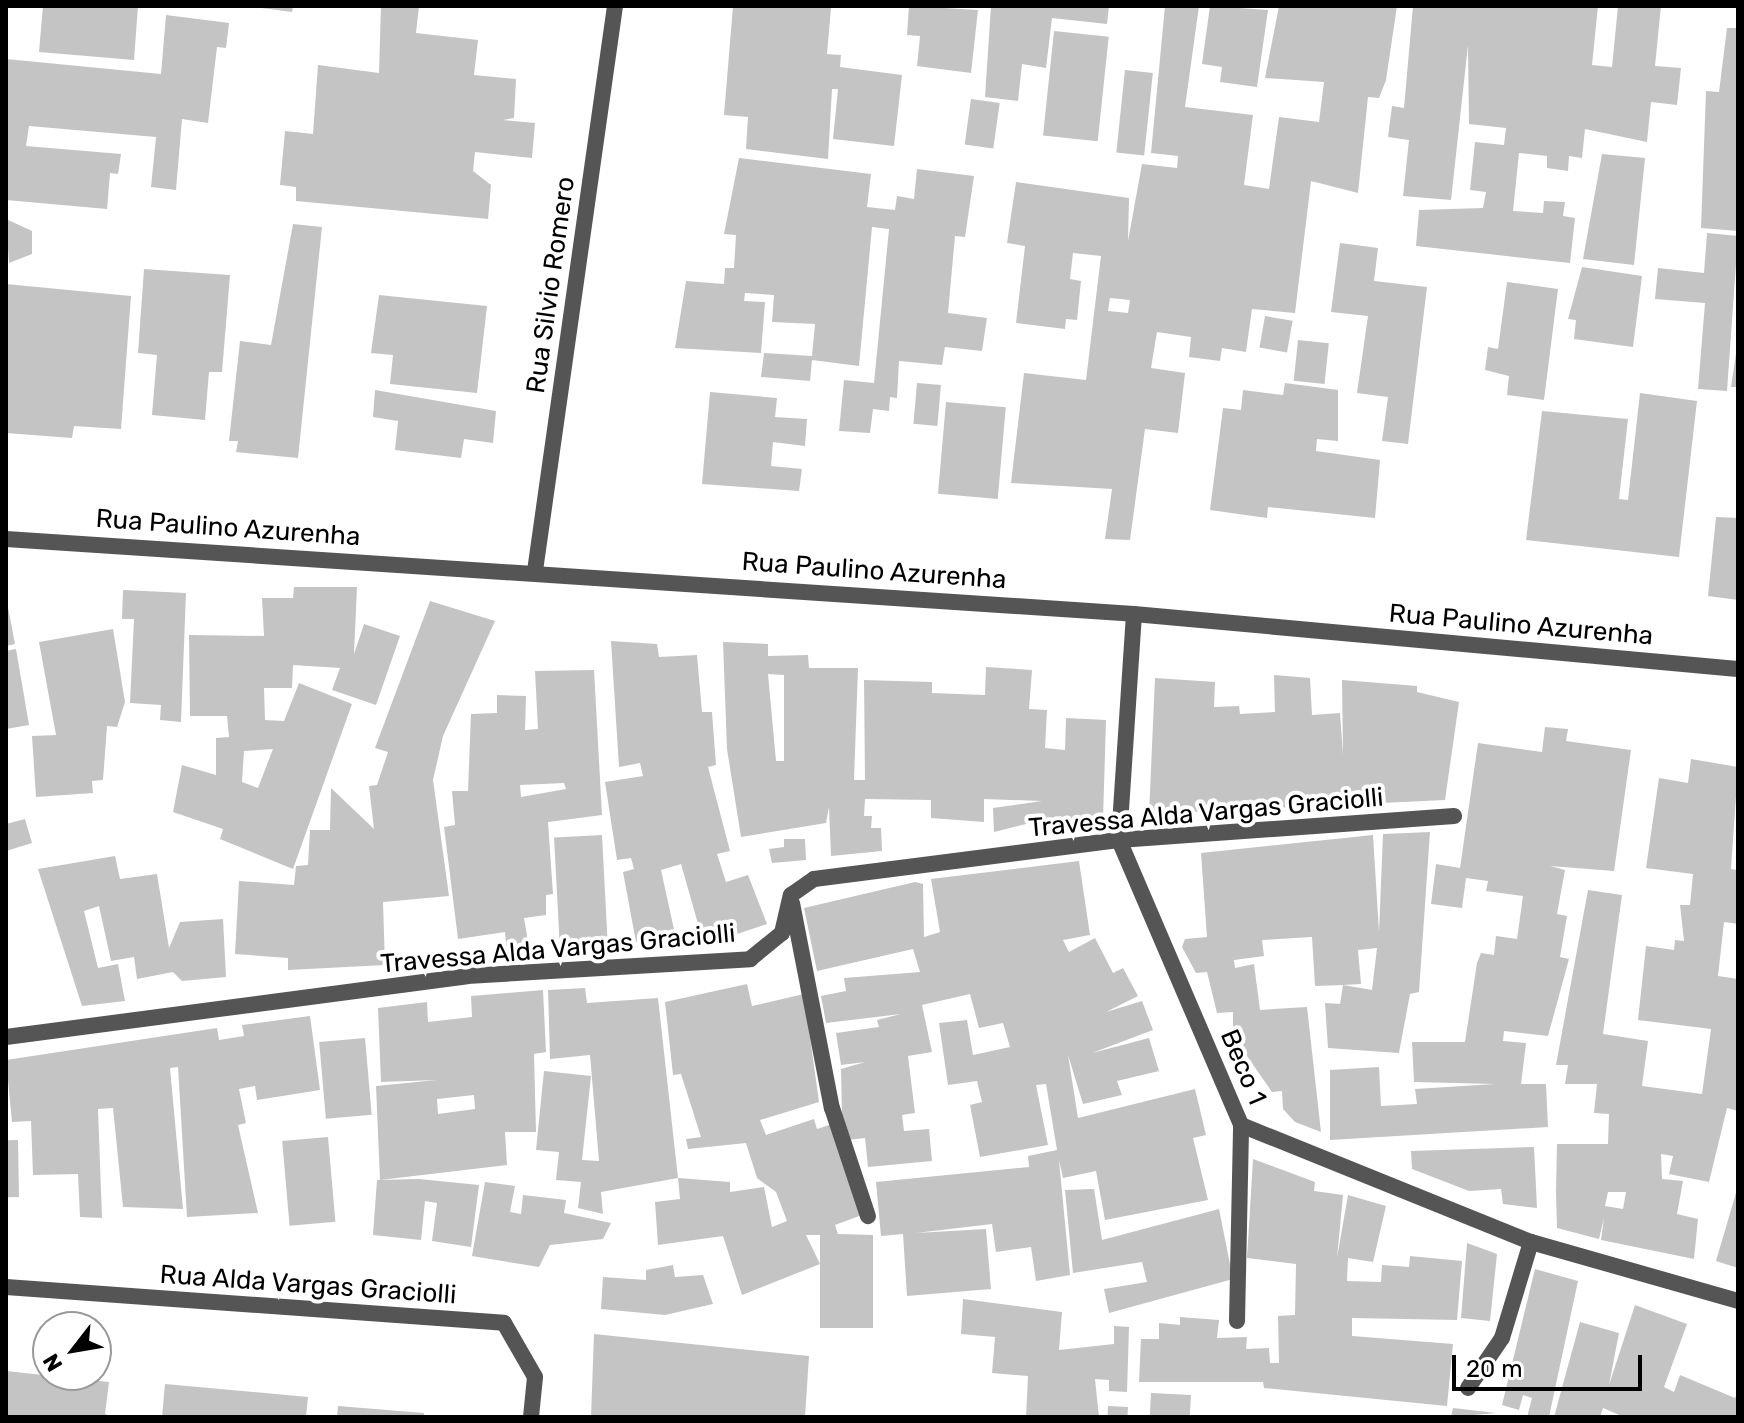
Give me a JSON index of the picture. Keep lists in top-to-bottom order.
{
  "streets": {
    "street": [
      "Rua Silvio Romero",
      "Rua Paulino Azurenha",
      "Travessa Alda Vargas Graciolli",
      "Beco 1",
      "Rua Alda Vargas Graciolli"
    ]
  },
  "crossings": [
    ["Rua Silvio Romero", "Rua Paulino Azurenha"],
    ["Rua Paulino Azurenha", "Beco 1"],
    ["Travessa Alda Vargas Graciolli", "Beco 1"]
  ],
  "scale_bar": "20 m",
  "north": "bottom left"
}
